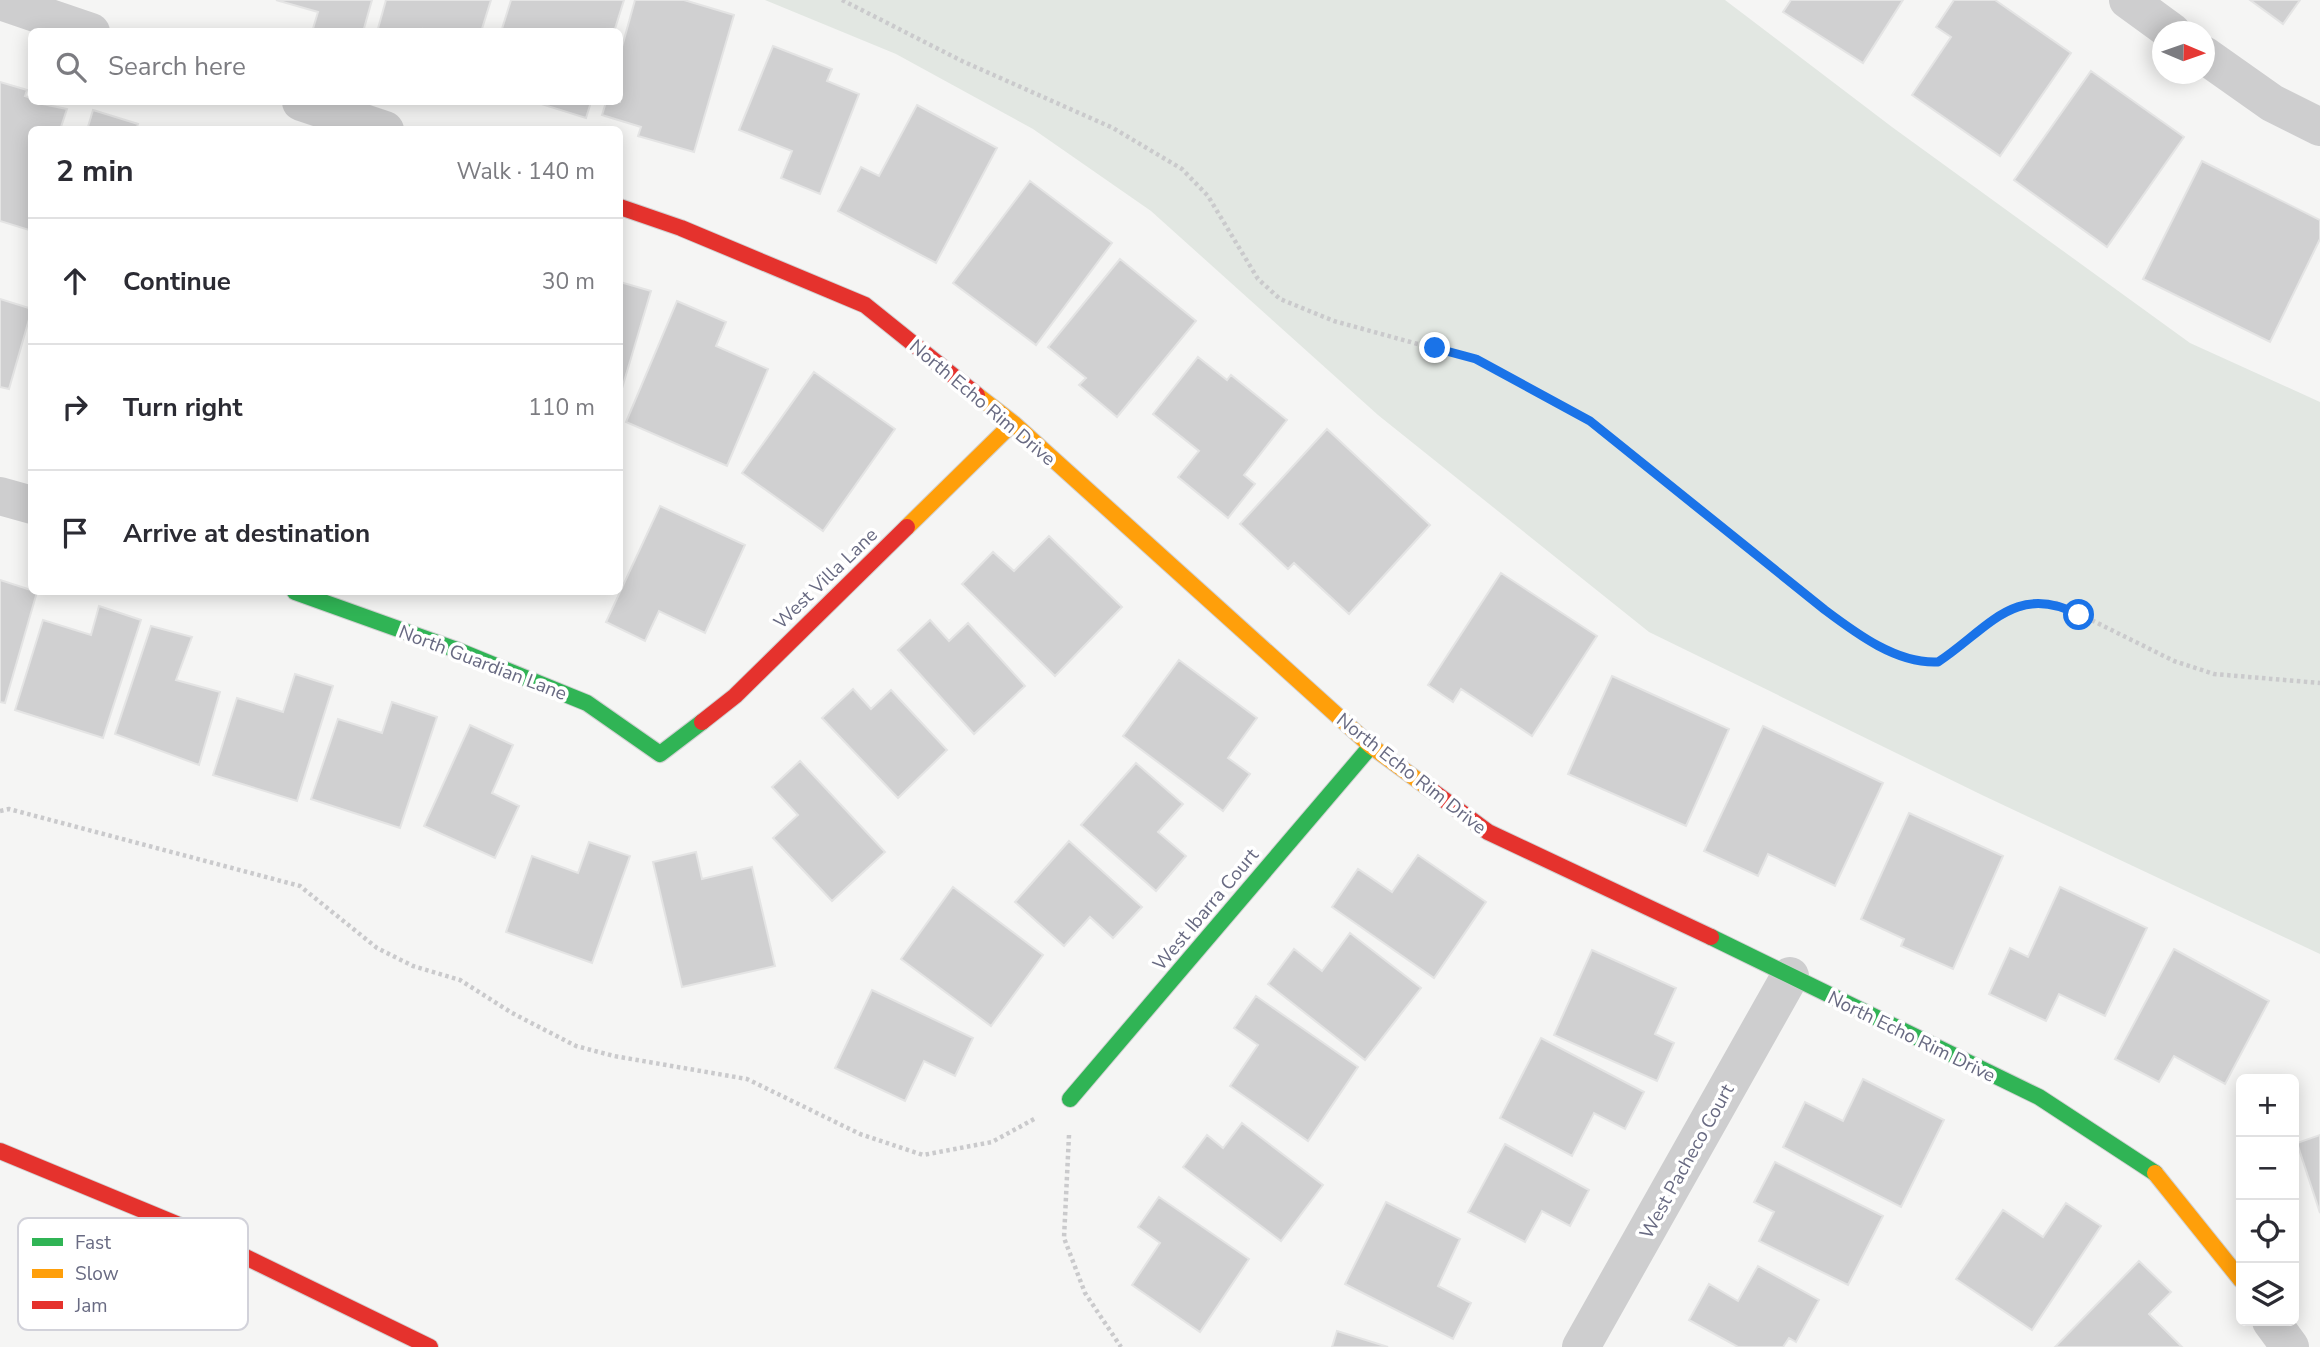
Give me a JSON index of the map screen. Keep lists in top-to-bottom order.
{
  "streets": {
    "main road": [
      "North Echo Rim Drive",
      "West Villa Lane",
      "North Guardian Lane",
      "West Ibarra Court"
    ],
    "street": ["West Pacheco Court"]
  },
  "crossings": [
    ["North Echo Rim Drive", "West Villa Lane"],
    ["North Echo Rim Drive", "West Ibarra Court"],
    ["North Echo Rim Drive", "West Pacheco Court"],
    ["West Villa Lane", "North Guardian Lane"]
  ],
  "legend": ["Fast", "Slow", "Jam"],
  "north": "right",
  "page": {
    "search": "Search here",
    "heading": ["2 min", "Walk · 140 m"],
    "list": [
      ["Continue", "30 m"],
      ["Turn right", "110 m"],
      "Arrive at destination"
    ],
    "map_buttons": ["+", "−"]
  }
}
